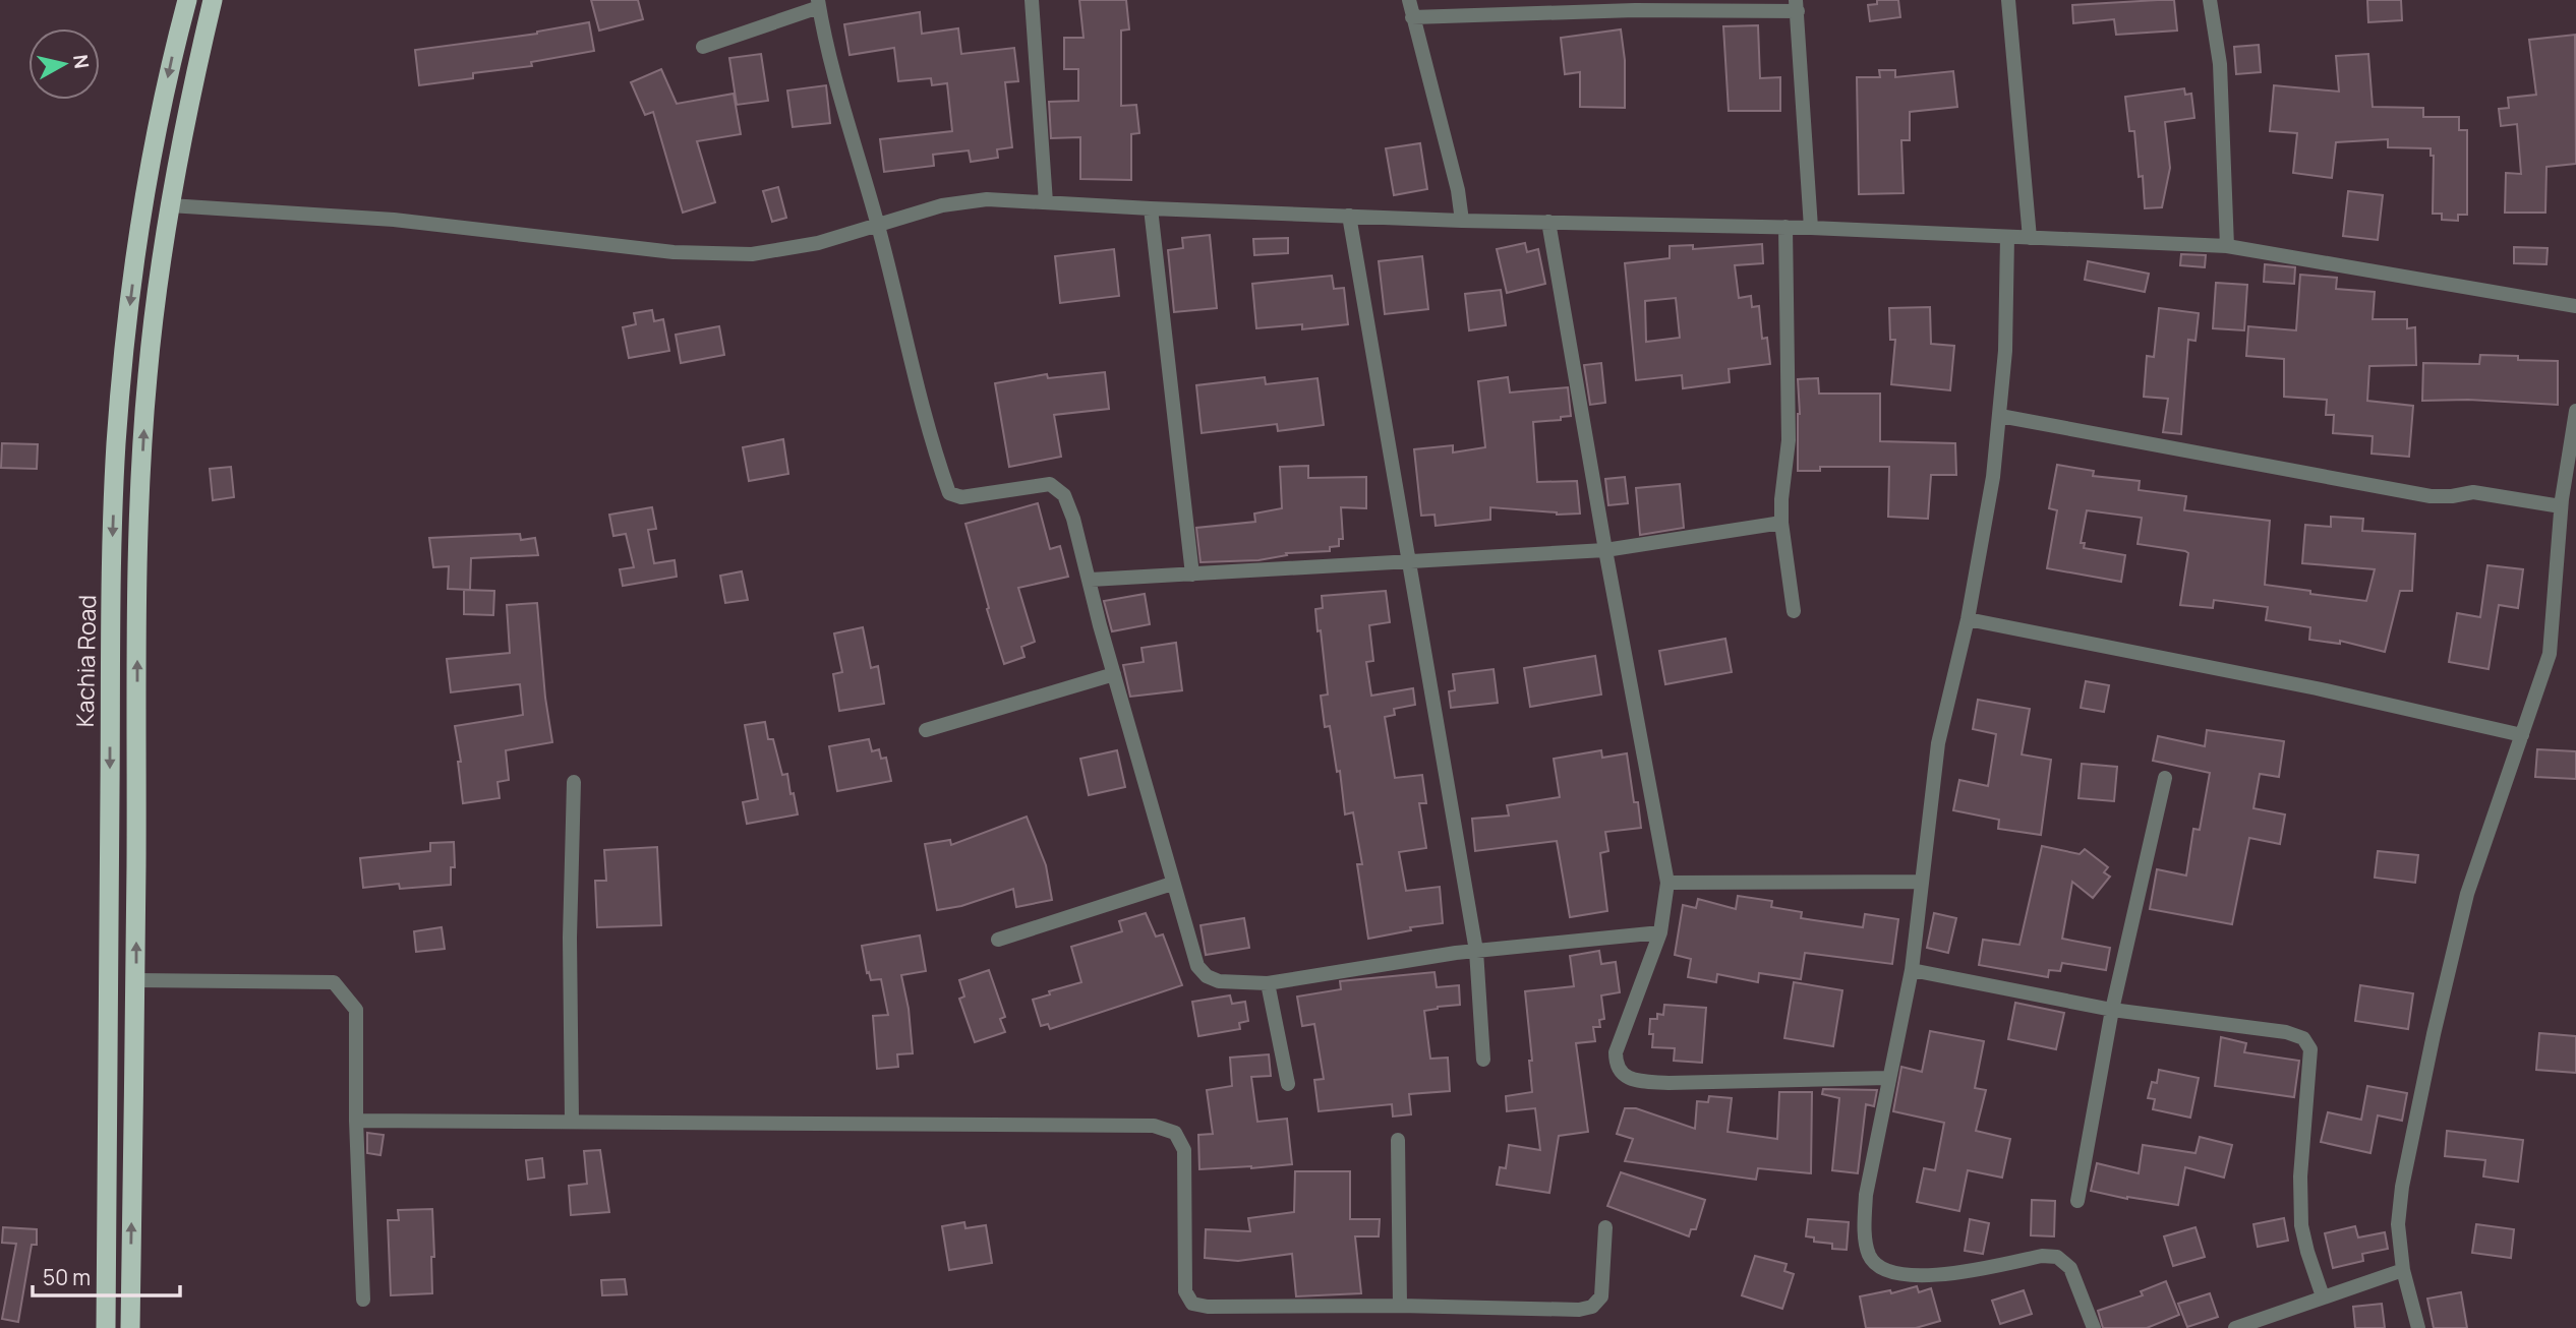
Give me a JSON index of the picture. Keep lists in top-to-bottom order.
{
  "streets": {
    "highway": ["Kachia Road"]
  },
  "scale_bar": "50 m",
  "north": "right"
}
